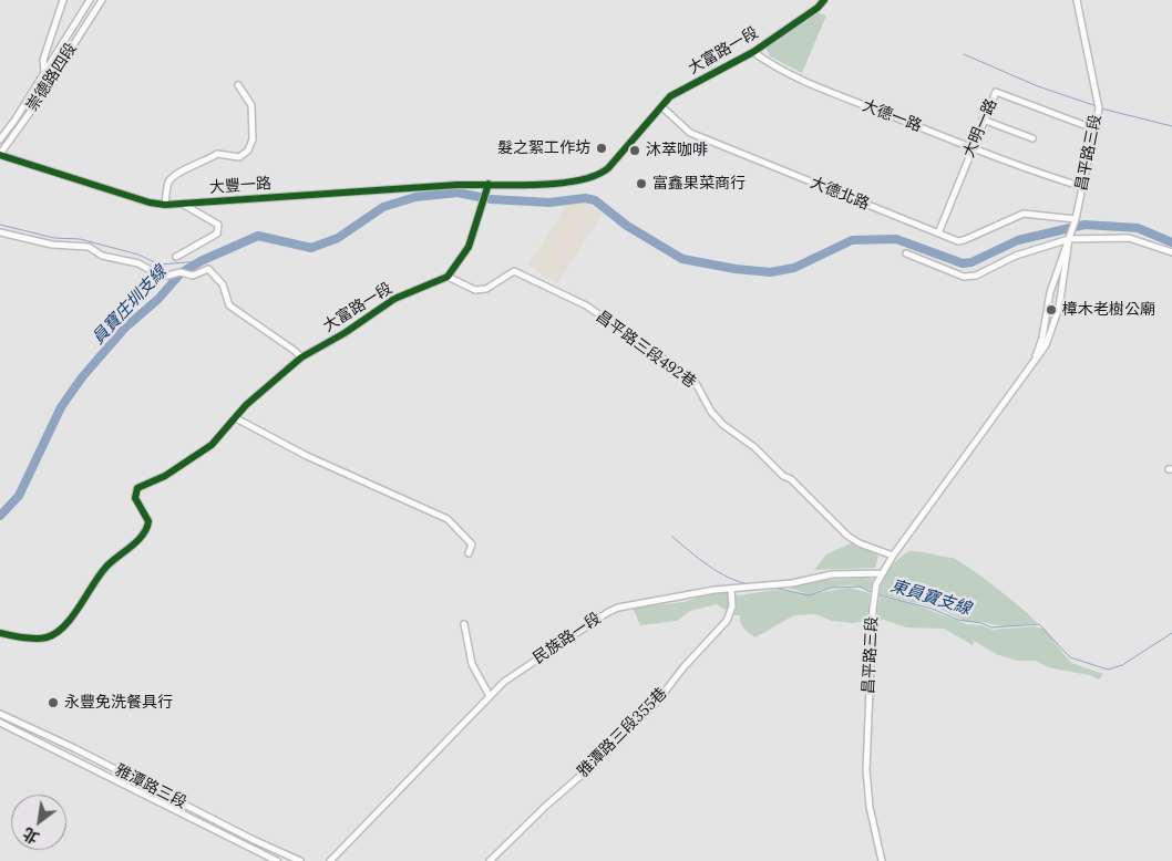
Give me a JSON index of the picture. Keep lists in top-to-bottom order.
{
  "streets": {
    "street": [
      "大富路一段",
      "崇德路四段",
      "大德一路",
      "大明一路",
      "昌平路三段",
      "大豐一路",
      "大德北路",
      "昌平路三段492巷",
      "民族路一段",
      "雅潭路三段355巷",
      "雅潭路三段"
    ]
  },
  "crossings": [
    ["大富路一段", "大德一路"],
    ["大富路一段", "大豐一路"],
    ["大富路一段", "大德北路"],
    ["大富路一段", "昌平路三段492巷"],
    ["崇德路四段", "大豐一路"],
    ["大德一路", "大明一路"],
    ["大德一路", "昌平路三段"],
    ["大明一路", "昌平路三段"],
    ["大明一路", "大德北路"],
    ["昌平路三段", "大德北路"],
    ["昌平路三段", "昌平路三段492巷"],
    ["昌平路三段", "民族路一段"],
    ["民族路一段", "雅潭路三段355巷"]
  ],
  "water": ["員寶庄圳支線", "東員寶支線"],
  "places": [
    "髮之絮工作坊",
    "沐萃咖啡",
    "富鑫果菜商行",
    "樟木老樹公廟",
    "永豐免洗餐具行"
  ],
  "north": "bottom left"
}
